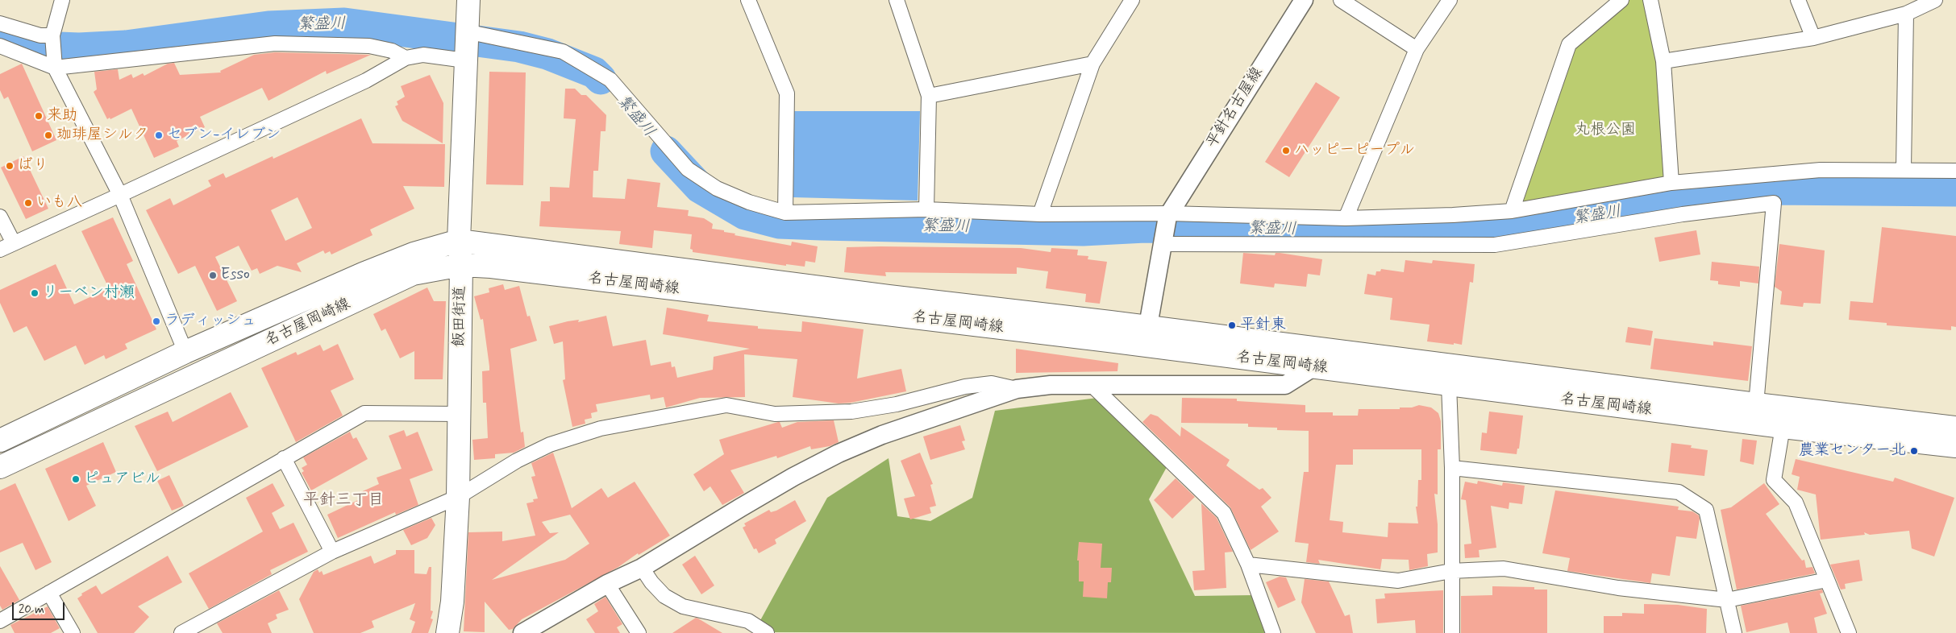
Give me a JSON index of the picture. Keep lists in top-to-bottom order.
{
  "streets": {
    "main road": ["名古屋岡崎線", "飯田街道"],
    "street": ["平針名古屋線"]
  },
  "crossings": [
    ["名古屋岡崎線", "飯田街道"]
  ],
  "districts": ["平針三丁目"],
  "water": ["繁盛川"],
  "parks": ["丸根公園"],
  "places": [
    "来助",
    "珈琲屋シルク",
    "セブン-イレブン",
    "ハッピーピープル",
    "ばり",
    "いも八",
    "Esso",
    "リーベン村瀬",
    "ラディッシュ",
    "平針東",
    "農業センター北",
    "ピュアビル"
  ],
  "scale_bar": "20 m"
}
